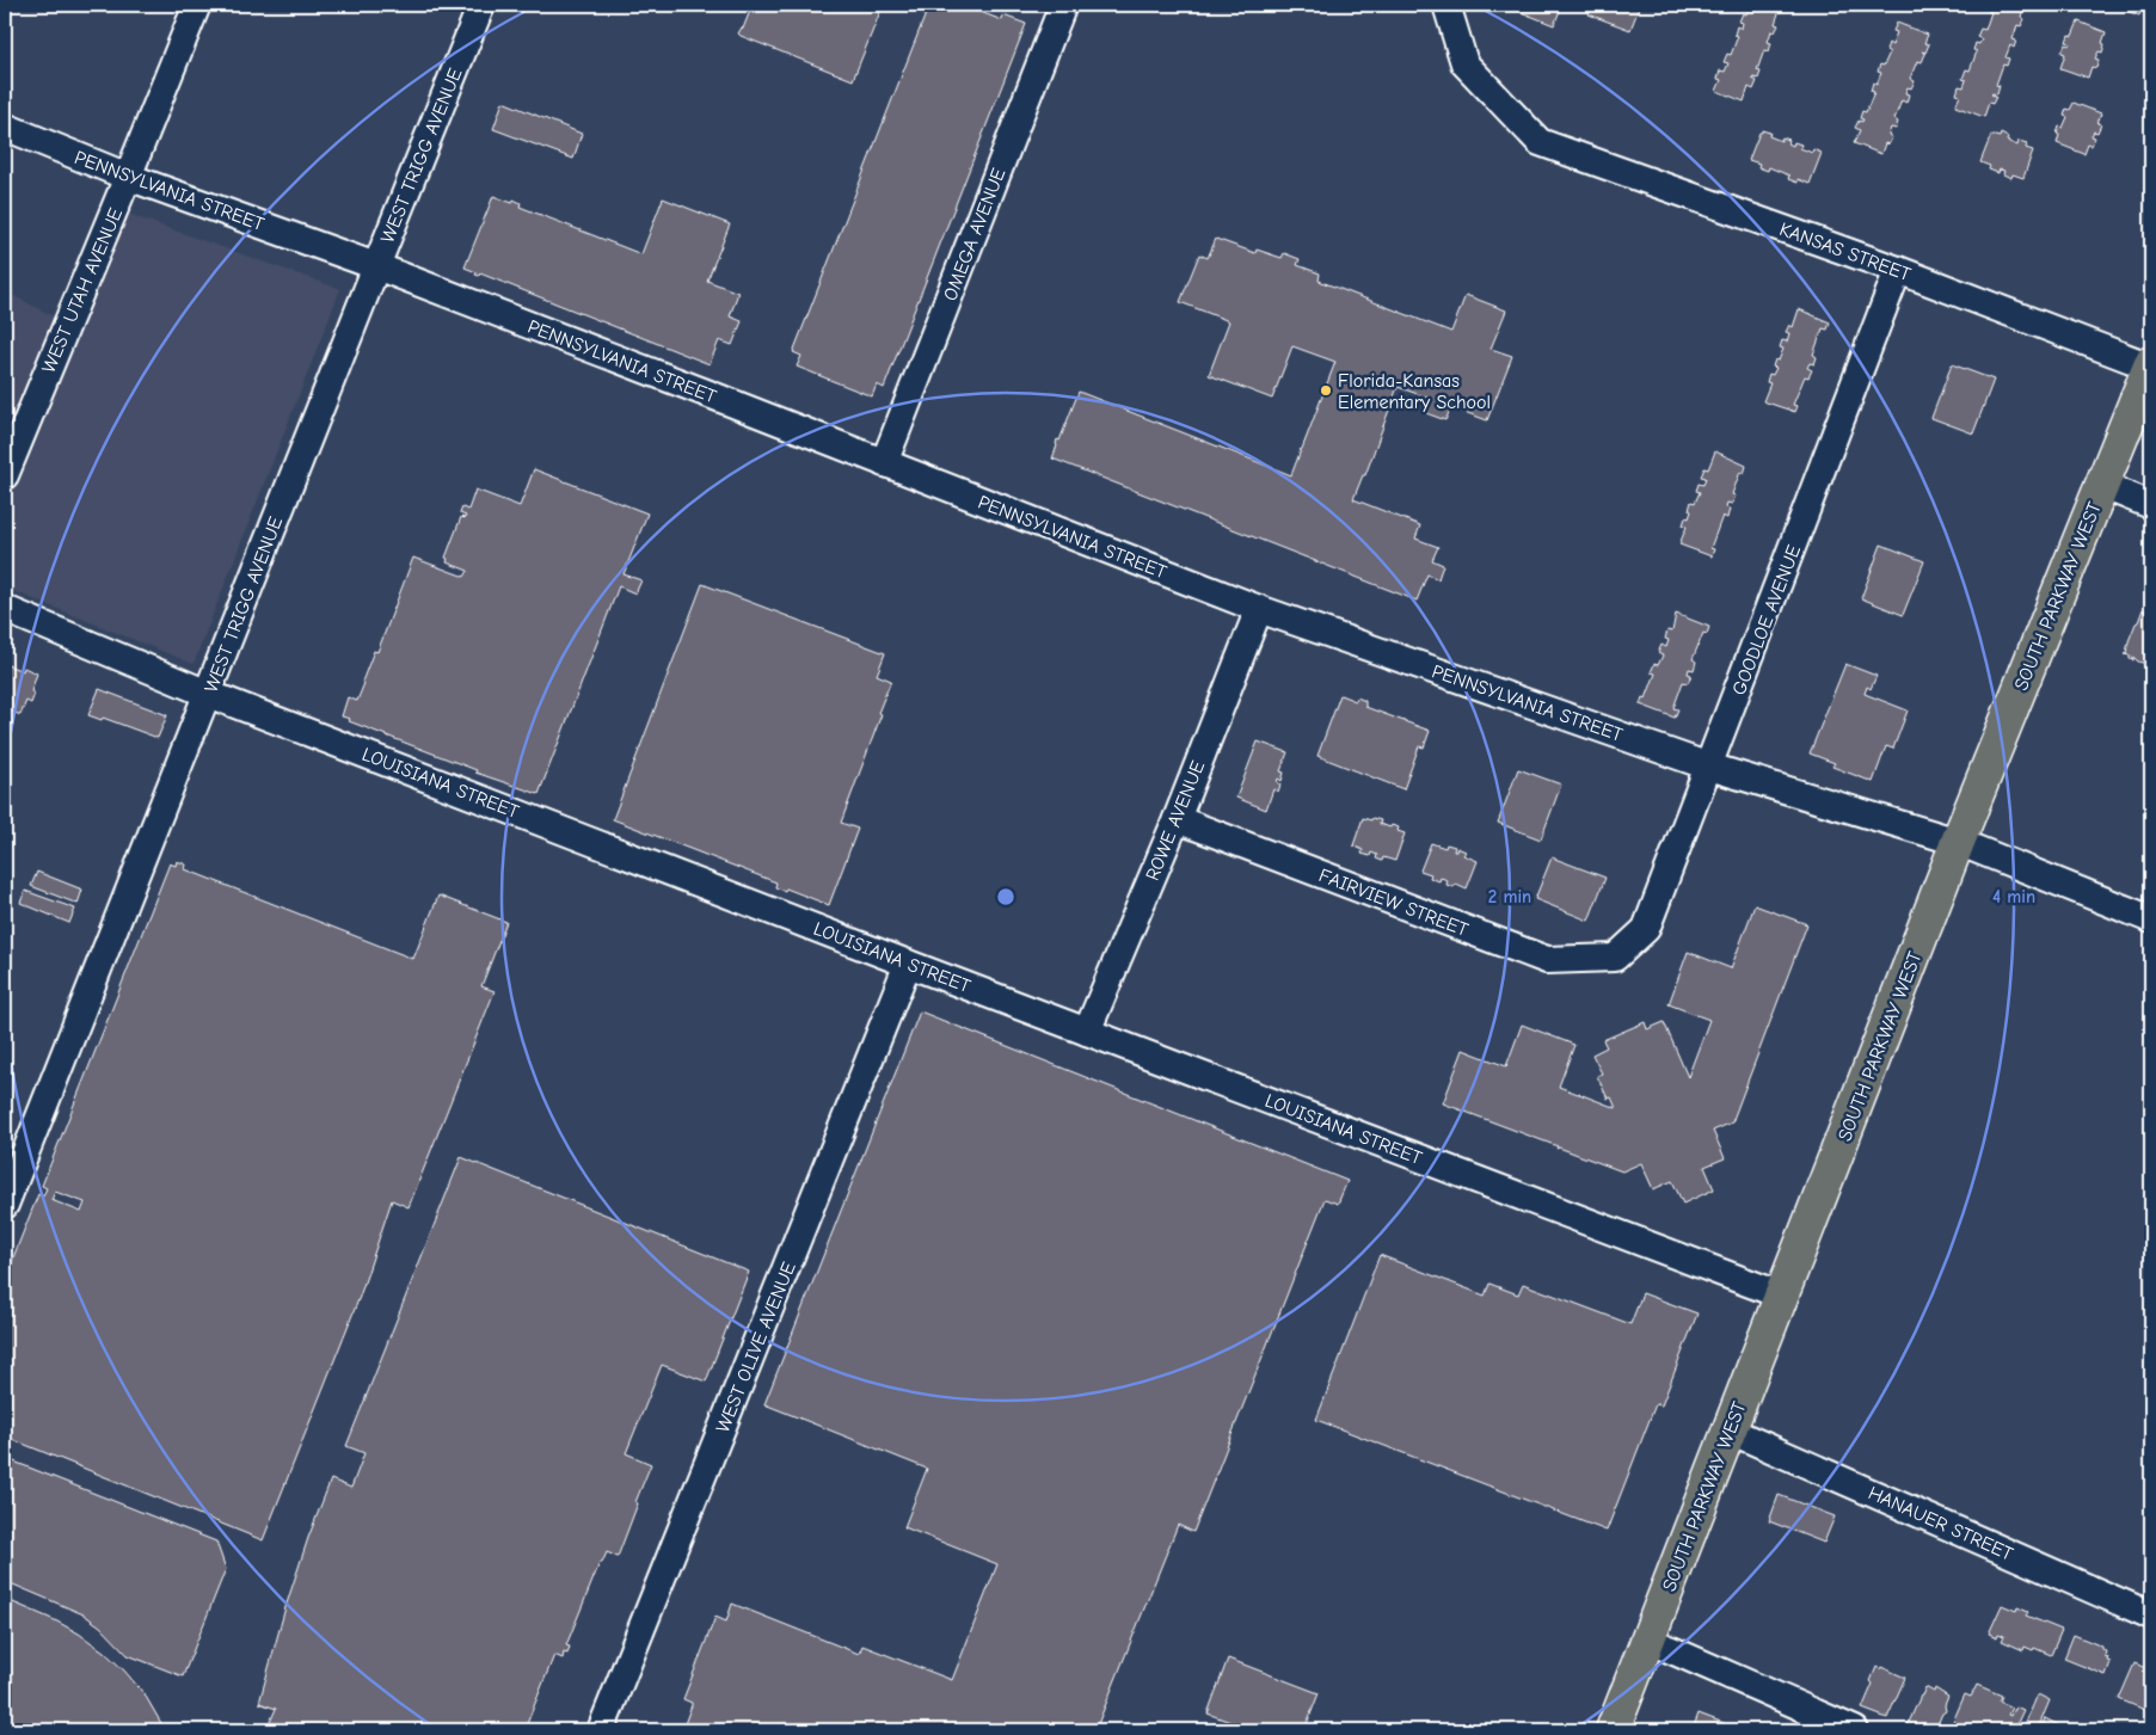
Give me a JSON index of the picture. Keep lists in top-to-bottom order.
{
  "streets": {
    "main road": ["SOUTH PARKWAY WEST"],
    "street": [
      "WEST TRIGG AVENUE",
      "PENNSYLVANIA STREET",
      "OMEGA AVENUE",
      "KANSAS STREET",
      "WEST UTAH AVENUE",
      "GOODLOE AVENUE",
      "LOUISIANA STREET",
      "ROWE AVENUE",
      "FAIRVIEW STREET",
      "WEST OLIVE AVENUE",
      "HANAUER STREET"
    ]
  },
  "crossings": [
    ["WEST TRIGG AVENUE", "PENNSYLVANIA STREET"],
    ["WEST TRIGG AVENUE", "LOUISIANA STREET"],
    ["PENNSYLVANIA STREET", "OMEGA AVENUE"],
    ["PENNSYLVANIA STREET", "WEST UTAH AVENUE"],
    ["PENNSYLVANIA STREET", "SOUTH PARKWAY WEST"],
    ["PENNSYLVANIA STREET", "GOODLOE AVENUE"],
    ["PENNSYLVANIA STREET", "ROWE AVENUE"],
    ["KANSAS STREET", "SOUTH PARKWAY WEST"],
    ["KANSAS STREET", "GOODLOE AVENUE"],
    ["SOUTH PARKWAY WEST", "LOUISIANA STREET"],
    ["SOUTH PARKWAY WEST", "HANAUER STREET"],
    ["GOODLOE AVENUE", "FAIRVIEW STREET"],
    ["LOUISIANA STREET", "ROWE AVENUE"],
    ["LOUISIANA STREET", "WEST OLIVE AVENUE"],
    ["ROWE AVENUE", "FAIRVIEW STREET"]
  ],
  "places": ["Florida-Kansas Elementary School"],
  "rings": ["2 min", "4 min"]
}
